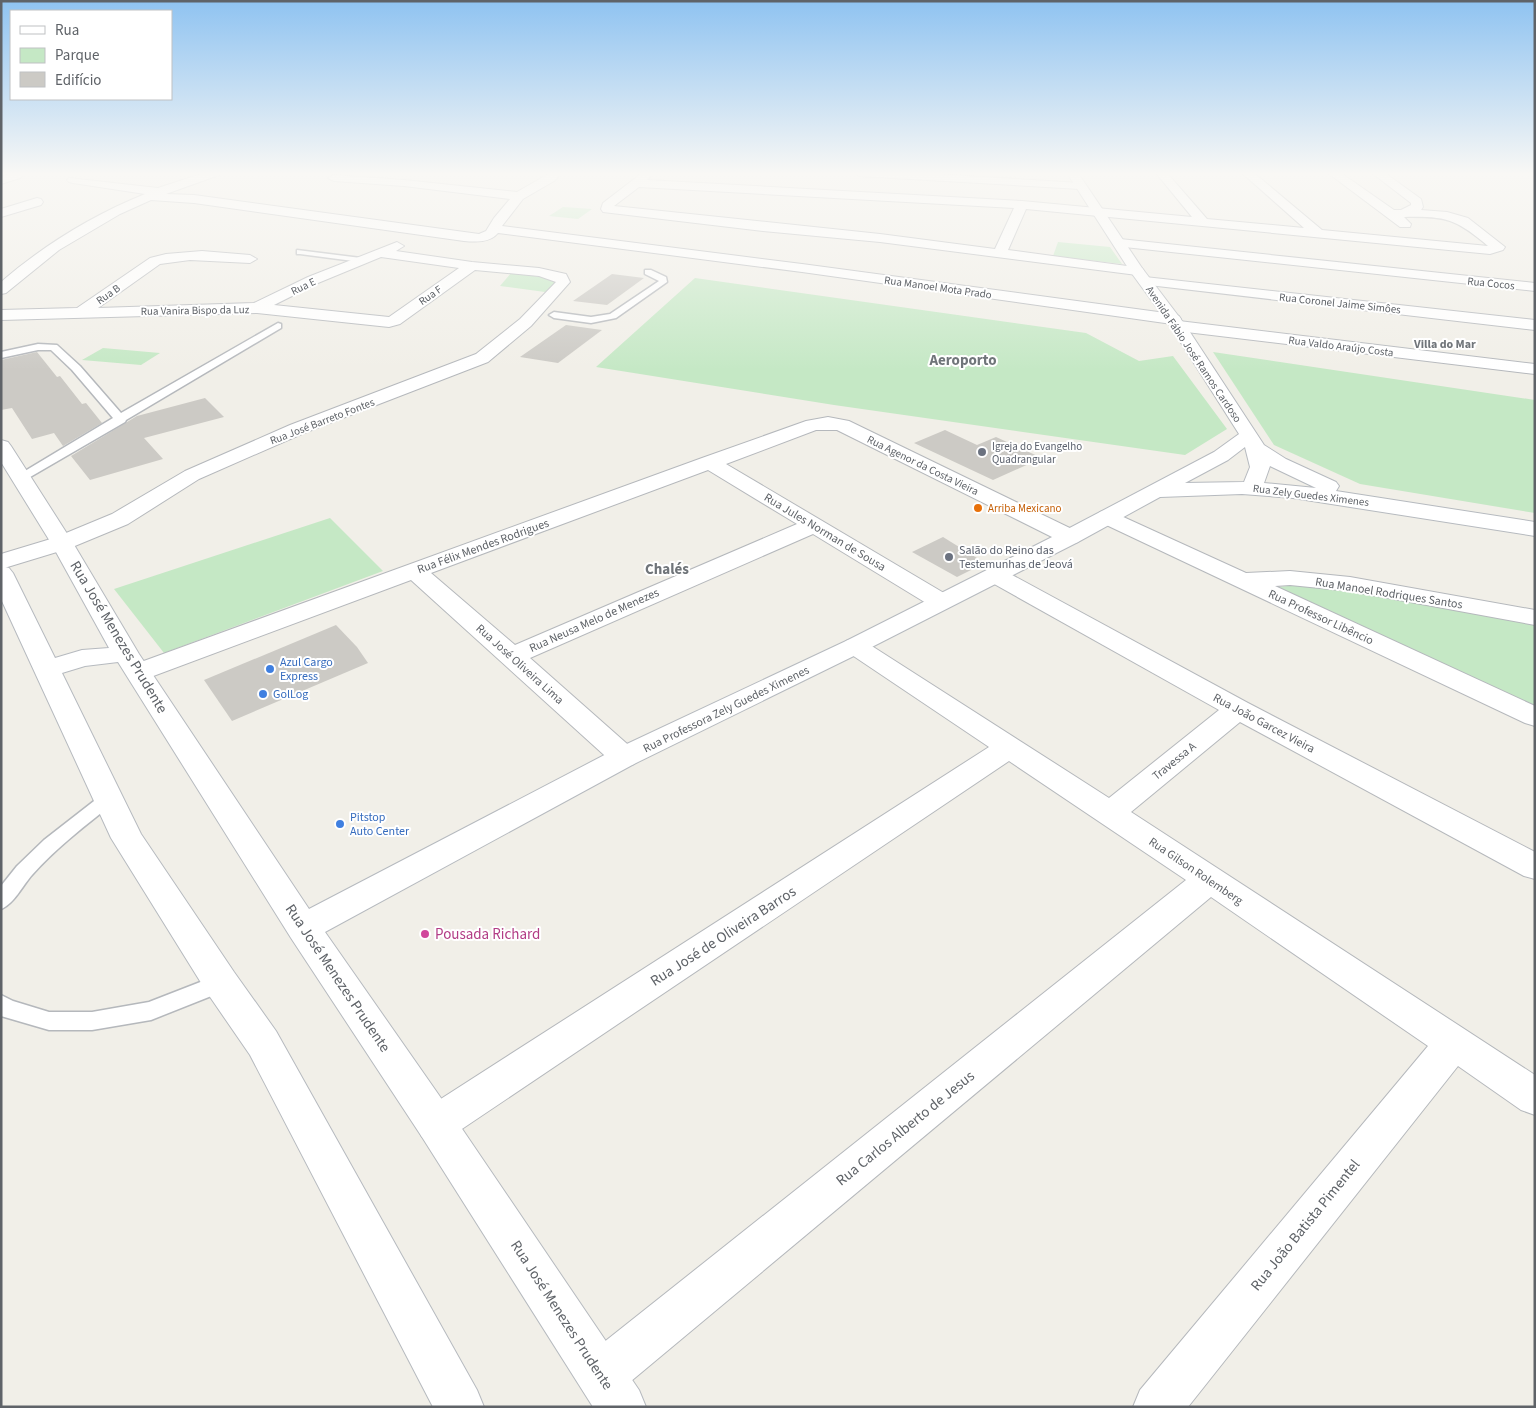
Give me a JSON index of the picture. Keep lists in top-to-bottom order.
{
  "streets": {
    "street": [
      "Rua Cocos",
      "Rua E",
      "Rua Manoel Mota Prado",
      "Rua B",
      "Rua F",
      "Rua Coronel Jaime Simôes",
      "Rua Vanira Bispo da Luz",
      "Rua Valdo Araújo Costa",
      "Avenida Fábio José Ramos Cardoso",
      "Rua José Barreto Fontes",
      "Rua Agenor da Costa Vieira",
      "Rua Zely Guedes Ximenes",
      "Rua Jules Norman de Sousa",
      "Rua Félix Mendes Rodrigues",
      "Rua Manoel Rodriques Santos",
      "Rua Professor Libêncio",
      "Rua Neusa Melo de Menezes",
      "Rua José Menezes Prudente",
      "Rua José Oliveira Lima",
      "Rua Professora Zely Guedes Ximenes",
      "Rua João Garcez Vieira",
      "Travessa A",
      "Rua Gilson Rolemberg",
      "Rua José de Oliveira Barros",
      "Rua Carlos Alberto de Jesus",
      "Rua João Batista Pimentel"
    ]
  },
  "crossings": [
    ["Rua Cocos", "Avenida Fábio José Ramos Cardoso"],
    ["Rua E", "Rua Vanira Bispo da Luz"],
    ["Rua Manoel Mota Prado", "Rua Valdo Araújo Costa"],
    ["Rua Manoel Mota Prado", "Avenida Fábio José Ramos Cardoso"],
    ["Rua B", "Rua Vanira Bispo da Luz"],
    ["Rua F", "Rua Vanira Bispo da Luz"],
    ["Rua F", "Rua José Barreto Fontes"],
    ["Rua Coronel Jaime Simôes", "Avenida Fábio José Ramos Cardoso"],
    ["Rua Valdo Araújo Costa", "Avenida Fábio José Ramos Cardoso"],
    ["Avenida Fábio José Ramos Cardoso", "Rua Professora Zely Guedes Ximenes"],
    ["Rua José Barreto Fontes", "Rua José Menezes Prudente"],
    ["Rua Agenor da Costa Vieira", "Rua Félix Mendes Rodrigues"],
    ["Rua Agenor da Costa Vieira", "Rua Professora Zely Guedes Ximenes"],
    ["Rua Zely Guedes Ximenes", "Rua Professora Zely Guedes Ximenes"],
    ["Rua Jules Norman de Sousa", "Rua Félix Mendes Rodrigues"],
    ["Rua Jules Norman de Sousa", "Rua Neusa Melo de Menezes"],
    ["Rua Jules Norman de Sousa", "Rua Professora Zely Guedes Ximenes"],
    ["Rua Félix Mendes Rodrigues", "Rua José Menezes Prudente"],
    ["Rua Félix Mendes Rodrigues", "Rua José Oliveira Lima"],
    ["Rua Manoel Rodriques Santos", "Rua Professor Libêncio"],
    ["Rua Professor Libêncio", "Rua Professora Zely Guedes Ximenes"],
    ["Rua Neusa Melo de Menezes", "Rua José Oliveira Lima"],
    ["Rua José Menezes Prudente", "Rua Professora Zely Guedes Ximenes"],
    ["Rua José Menezes Prudente", "Rua José de Oliveira Barros"],
    ["Rua José Menezes Prudente", "Rua Carlos Alberto de Jesus"],
    ["Rua José Oliveira Lima", "Rua Professora Zely Guedes Ximenes"],
    ["Rua Professora Zely Guedes Ximenes", "Rua João Garcez Vieira"],
    ["Rua Professora Zely Guedes Ximenes", "Rua Gilson Rolemberg"],
    ["Rua João Garcez Vieira", "Travessa A"],
    ["Travessa A", "Rua Gilson Rolemberg"],
    ["Rua Gilson Rolemberg", "Rua José de Oliveira Barros"],
    ["Rua Gilson Rolemberg", "Rua Carlos Alberto de Jesus"],
    ["Rua Gilson Rolemberg", "Rua João Batista Pimentel"]
  ],
  "districts": ["Villa do Mar", "Aeroporto", "Chalés"],
  "places": [
    "Igreja do Evangelho Quadrangular",
    "Arriba Mexicano",
    "Salão do Reino das Testemunhas de Jeová",
    "Azul Cargo Express",
    "GolLog",
    "Pitstop Auto Center",
    "Pousada Richard"
  ],
  "legend": ["Rua", "Parque", "Edifício"]
}
